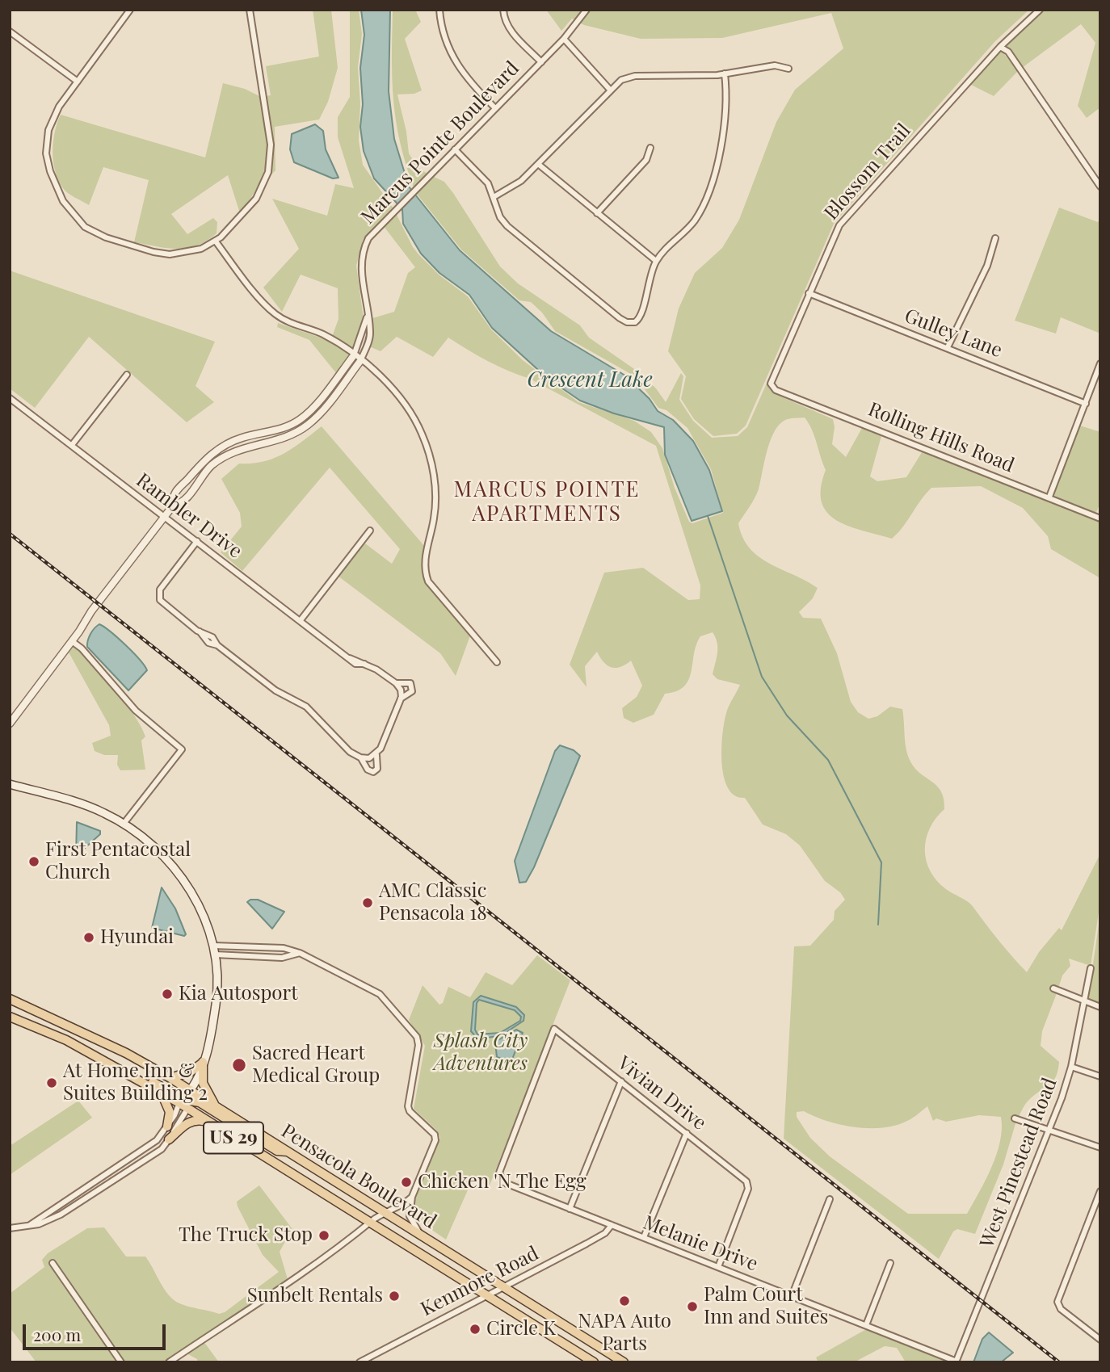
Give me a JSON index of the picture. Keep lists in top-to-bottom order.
{
  "streets": {
    "main road": ["US 29", "Pensacola Boulevard"],
    "street": [
      "Marcus Pointe Boulevard",
      "Blossom Trail",
      "Gulley Lane",
      "Rolling Hills Road",
      "Rambler Drive",
      "Vivian Drive",
      "West Pinestead Road",
      "Melanie Drive",
      "Kenmore Road"
    ]
  },
  "crossings": [
    ["Marcus Pointe Boulevard", "Rambler Drive"],
    ["Blossom Trail", "Gulley Lane"],
    ["Blossom Trail", "Rolling Hills Road"],
    ["Vivian Drive", "Melanie Drive"],
    ["West Pinestead Road", "Melanie Drive"],
    ["Pensacola Boulevard", "Kenmore Road"],
    ["Melanie Drive", "Kenmore Road"]
  ],
  "districts": ["MARCUS POINTE APARTMENTS"],
  "water": ["Crescent Lake"],
  "parks": ["Splash City Adventures"],
  "places": [
    "First Pentacostal Church",
    "AMC Classic Pensacola 18",
    "Hyundai",
    "Kia Autosport",
    "Sacred Heart Medical Group",
    "At Home Inn & Suites Building 2",
    "Chicken 'N The Egg",
    "The Truck Stop",
    "Sunbelt Rentals",
    "NAPA Auto Parts",
    "Palm Court Inn and Suites",
    "Circle K"
  ],
  "scale_bar": "200 m"
}
